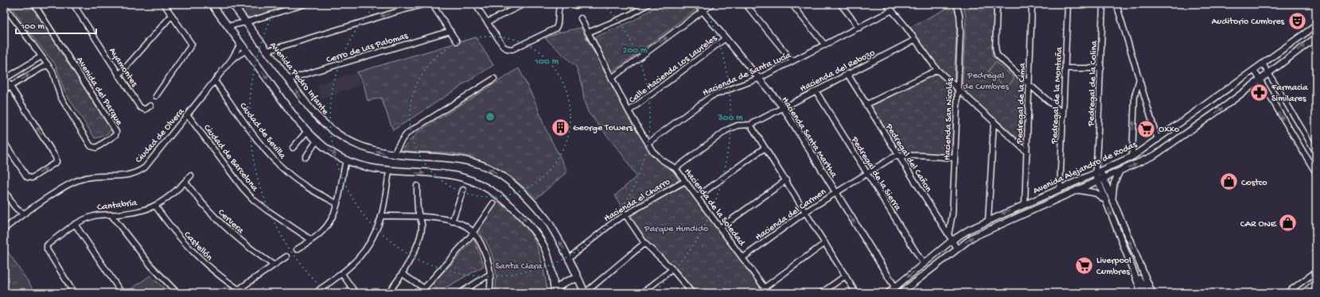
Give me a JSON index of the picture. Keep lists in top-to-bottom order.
{
  "streets": {
    "main road": ["Avenida Pedro Infante"],
    "street": [
      "Cerro de Las Palomas",
      "Ayamontes",
      "Calle Hacienda Los Laureles",
      "Hacienda del Rebozo",
      "Hacienda de Santa Lucía",
      "Pedregal de la Colina",
      "Avenida del Parque",
      "Pedregal de la Montaña",
      "Pedregal de la Cima",
      "Hacienda San Nicolás",
      "Ciudad de Sevilla",
      "Ciudad de Olvera",
      "Hacienda Santa Martha",
      "Ciudad de Barcelona",
      "Pedregal del Cañon",
      "Avenida Alejandro de Rodas",
      "Pedregal de la Sierra",
      "Hacienda el Charro",
      "Cantabria",
      "Hacienda de la Soledad",
      "Hacienda del Carmen",
      "Cervera",
      "Castellón"
    ]
  },
  "crossings": [
    ["Cerro de Las Palomas", "Avenida Pedro Infante"],
    ["Calle Hacienda Los Laureles", "Hacienda Santa Martha"],
    ["Calle Hacienda Los Laureles", "Hacienda de la Soledad"],
    ["Hacienda del Rebozo", "Hacienda Santa Martha"],
    ["Hacienda del Rebozo", "Pedregal del Cañon"],
    ["Hacienda del Rebozo", "Pedregal de la Sierra"],
    ["Hacienda de Santa Lucía", "Hacienda Santa Martha"],
    ["Hacienda de Santa Lucía", "Hacienda de la Soledad"],
    ["Avenida Pedro Infante", "Hacienda el Charro"],
    ["Pedregal de la Colina", "Avenida Alejandro de Rodas"],
    ["Pedregal de la Montaña", "Avenida Alejandro de Rodas"],
    ["Pedregal de la Cima", "Avenida Alejandro de Rodas"],
    ["Hacienda San Nicolás", "Pedregal del Cañon"],
    ["Hacienda San Nicolás", "Hacienda del Carmen"],
    ["Ciudad de Sevilla", "Ciudad de Olvera"],
    ["Ciudad de Olvera", "Ciudad de Barcelona"],
    ["Hacienda Santa Martha", "Avenida Alejandro de Rodas"],
    ["Hacienda Santa Martha", "Hacienda del Carmen"],
    ["Pedregal del Cañon", "Avenida Alejandro de Rodas"],
    ["Pedregal del Cañon", "Hacienda del Carmen"],
    ["Avenida Alejandro de Rodas", "Pedregal de la Sierra"],
    ["Pedregal de la Sierra", "Hacienda del Carmen"],
    ["Hacienda el Charro", "Hacienda de la Soledad"],
    ["Cantabria", "Cervera"],
    ["Cantabria", "Castellón"],
    ["Hacienda de la Soledad", "Hacienda del Carmen"]
  ],
  "parks": ["Pedregal de Cumbres", "Parque Hundido", "Santa Clara"],
  "places": {
    "theatre": ["Auditorio Cumbres"],
    "pharmacy": ["Farmacia Similares"],
    "building": ["George Towers"],
    "supermarket": ["Oxxo", "Liverpool Cumbres"],
    "shop": ["Costco", "CAR ONE"]
  },
  "scale_bar": "100 m",
  "rings": ["200 m", "100 m", "300 m"]
}
